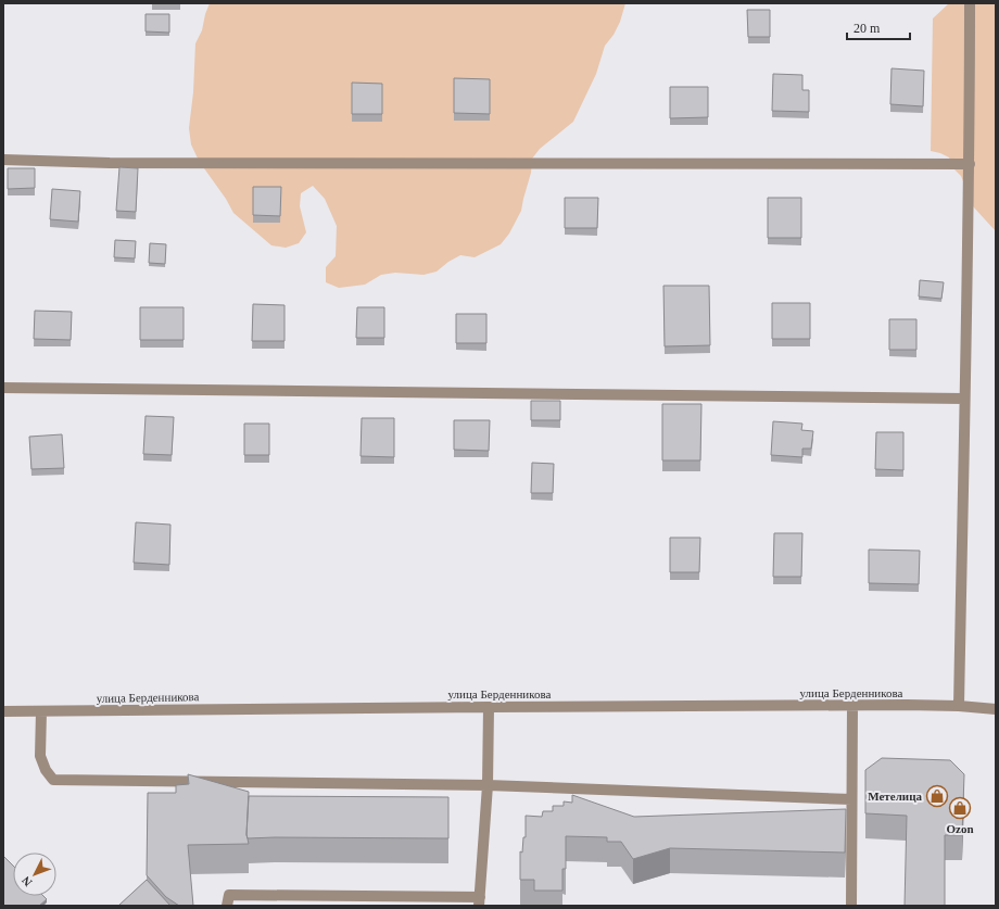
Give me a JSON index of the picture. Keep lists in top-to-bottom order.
{
  "streets": {
    "street": ["улица Берденникова"]
  },
  "places": {
    "shop": ["Метелица", "Ozon"]
  },
  "scale_bar": "20 m",
  "north": "bottom left"
}
